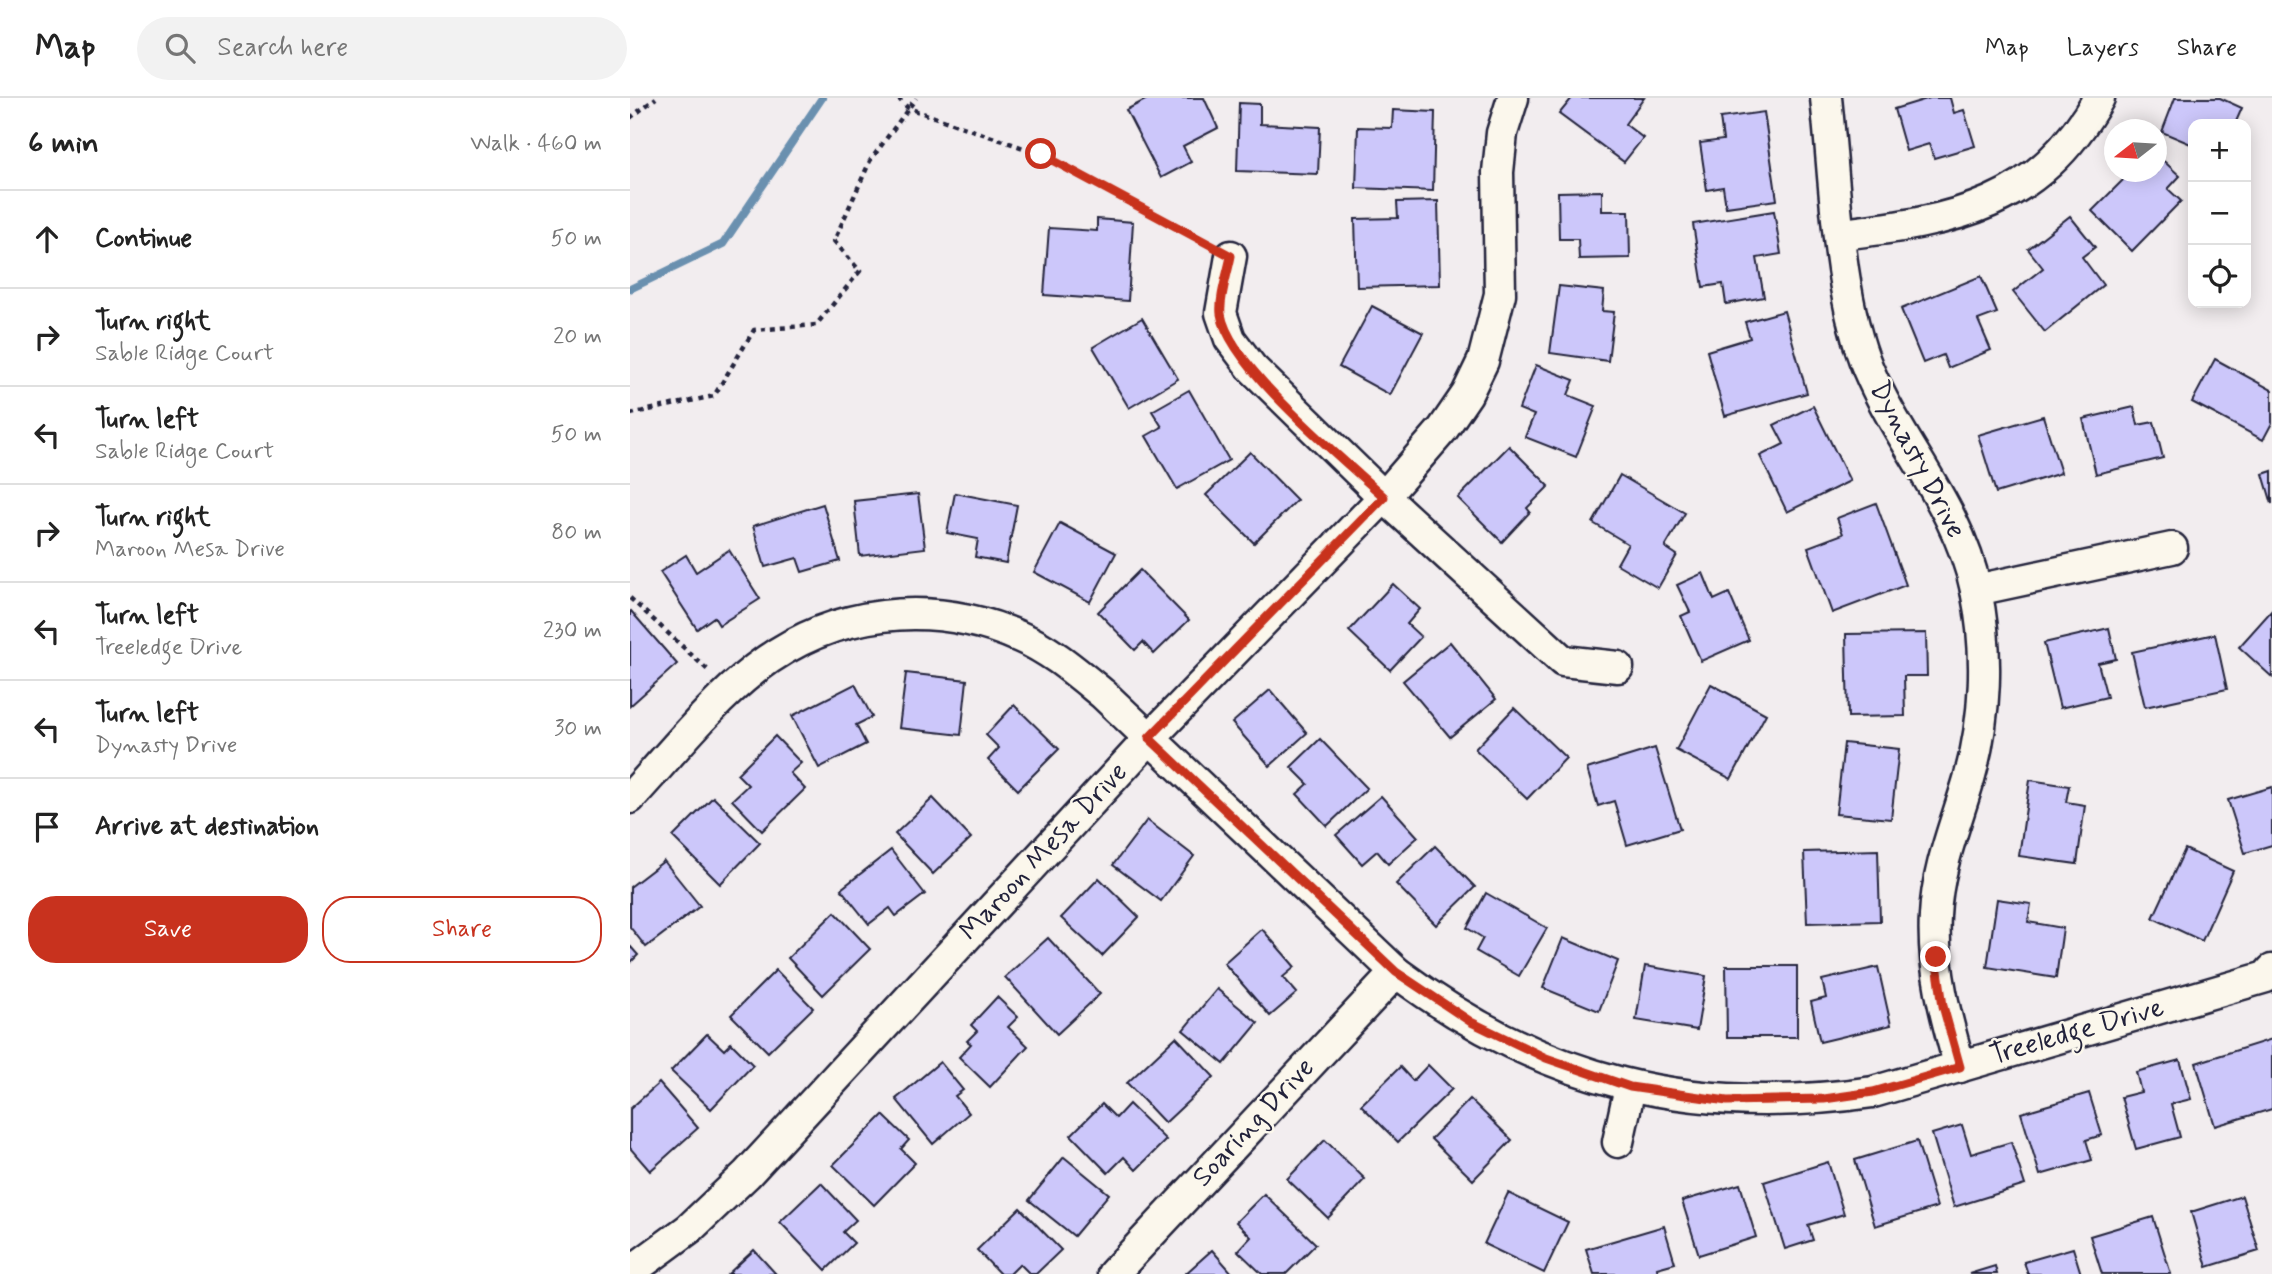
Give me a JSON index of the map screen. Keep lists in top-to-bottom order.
{
  "streets": {
    "street": [
      "Dynasty Drive",
      "Maroon Mesa Drive",
      "Treeledge Drive",
      "Soaring Drive"
    ]
  },
  "crossings": [
    ["Dynasty Drive", "Treeledge Drive"],
    ["Maroon Mesa Drive", "Treeledge Drive"],
    ["Treeledge Drive", "Soaring Drive"]
  ],
  "north": "left",
  "page": {
    "header": "Map",
    "search": "Search here",
    "nav": ["Map", "Layers", "Share"],
    "heading": ["6 min", "Walk · 460 m"],
    "map_buttons": ["+", "−"],
    "list": [
      ["Continue", "50 m"],
      ["Turn right", "Sable Ridge Court", "20 m"],
      ["Turn left", "Sable Ridge Court", "50 m"],
      ["Turn right", "Maroon Mesa Drive", "80 m"],
      ["Turn left", "Treeledge Drive", "230 m"],
      ["Turn left", "Dynasty Drive", "30 m"],
      "Arrive at destination"
    ],
    "buttons": ["Save", "Share"]
  }
}
